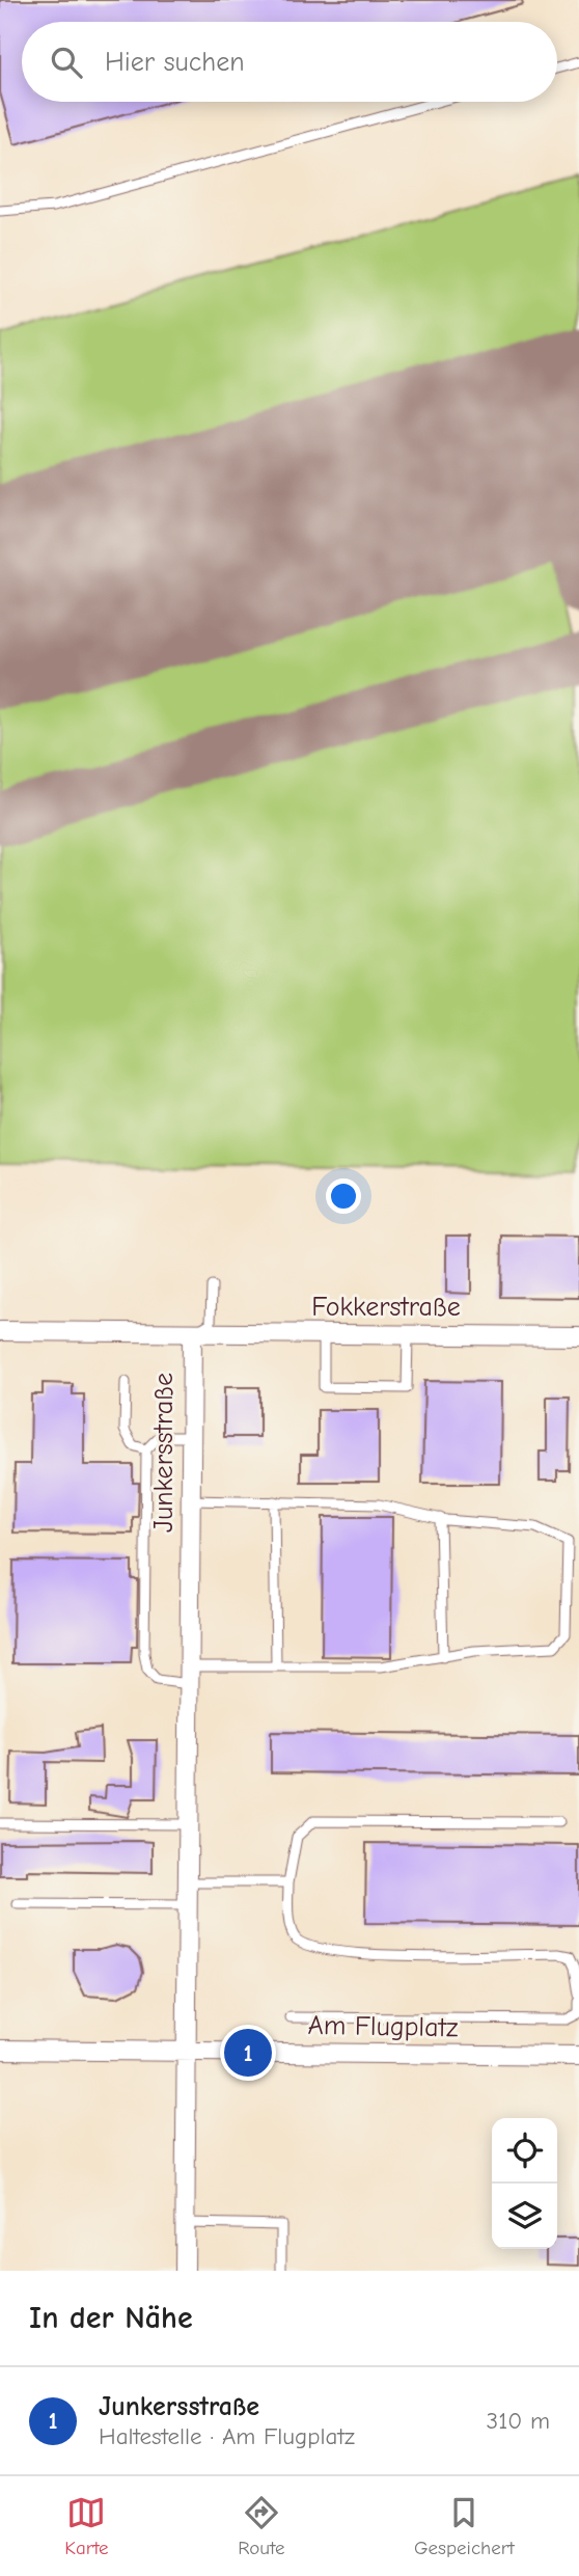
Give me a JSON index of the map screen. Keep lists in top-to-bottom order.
{
  "streets": {
    "street": ["Fokkerstraße", "Junkersstraße", "Am Flugplatz"]
  },
  "crossings": [
    ["Fokkerstraße", "Junkersstraße"],
    ["Junkersstraße", "Am Flugplatz"]
  ],
  "page": {
    "search": "Hier suchen",
    "pins": "1",
    "heading": "In der Nähe",
    "list": [
      {
        "mark": "1",
        "name": "Junkersstraße",
        "note": "Haltestelle · Am Flugplatz",
        "value": "310 m"
      }
    ],
    "nav": ["Karte", "Route", "Gespeichert"]
  }
}
